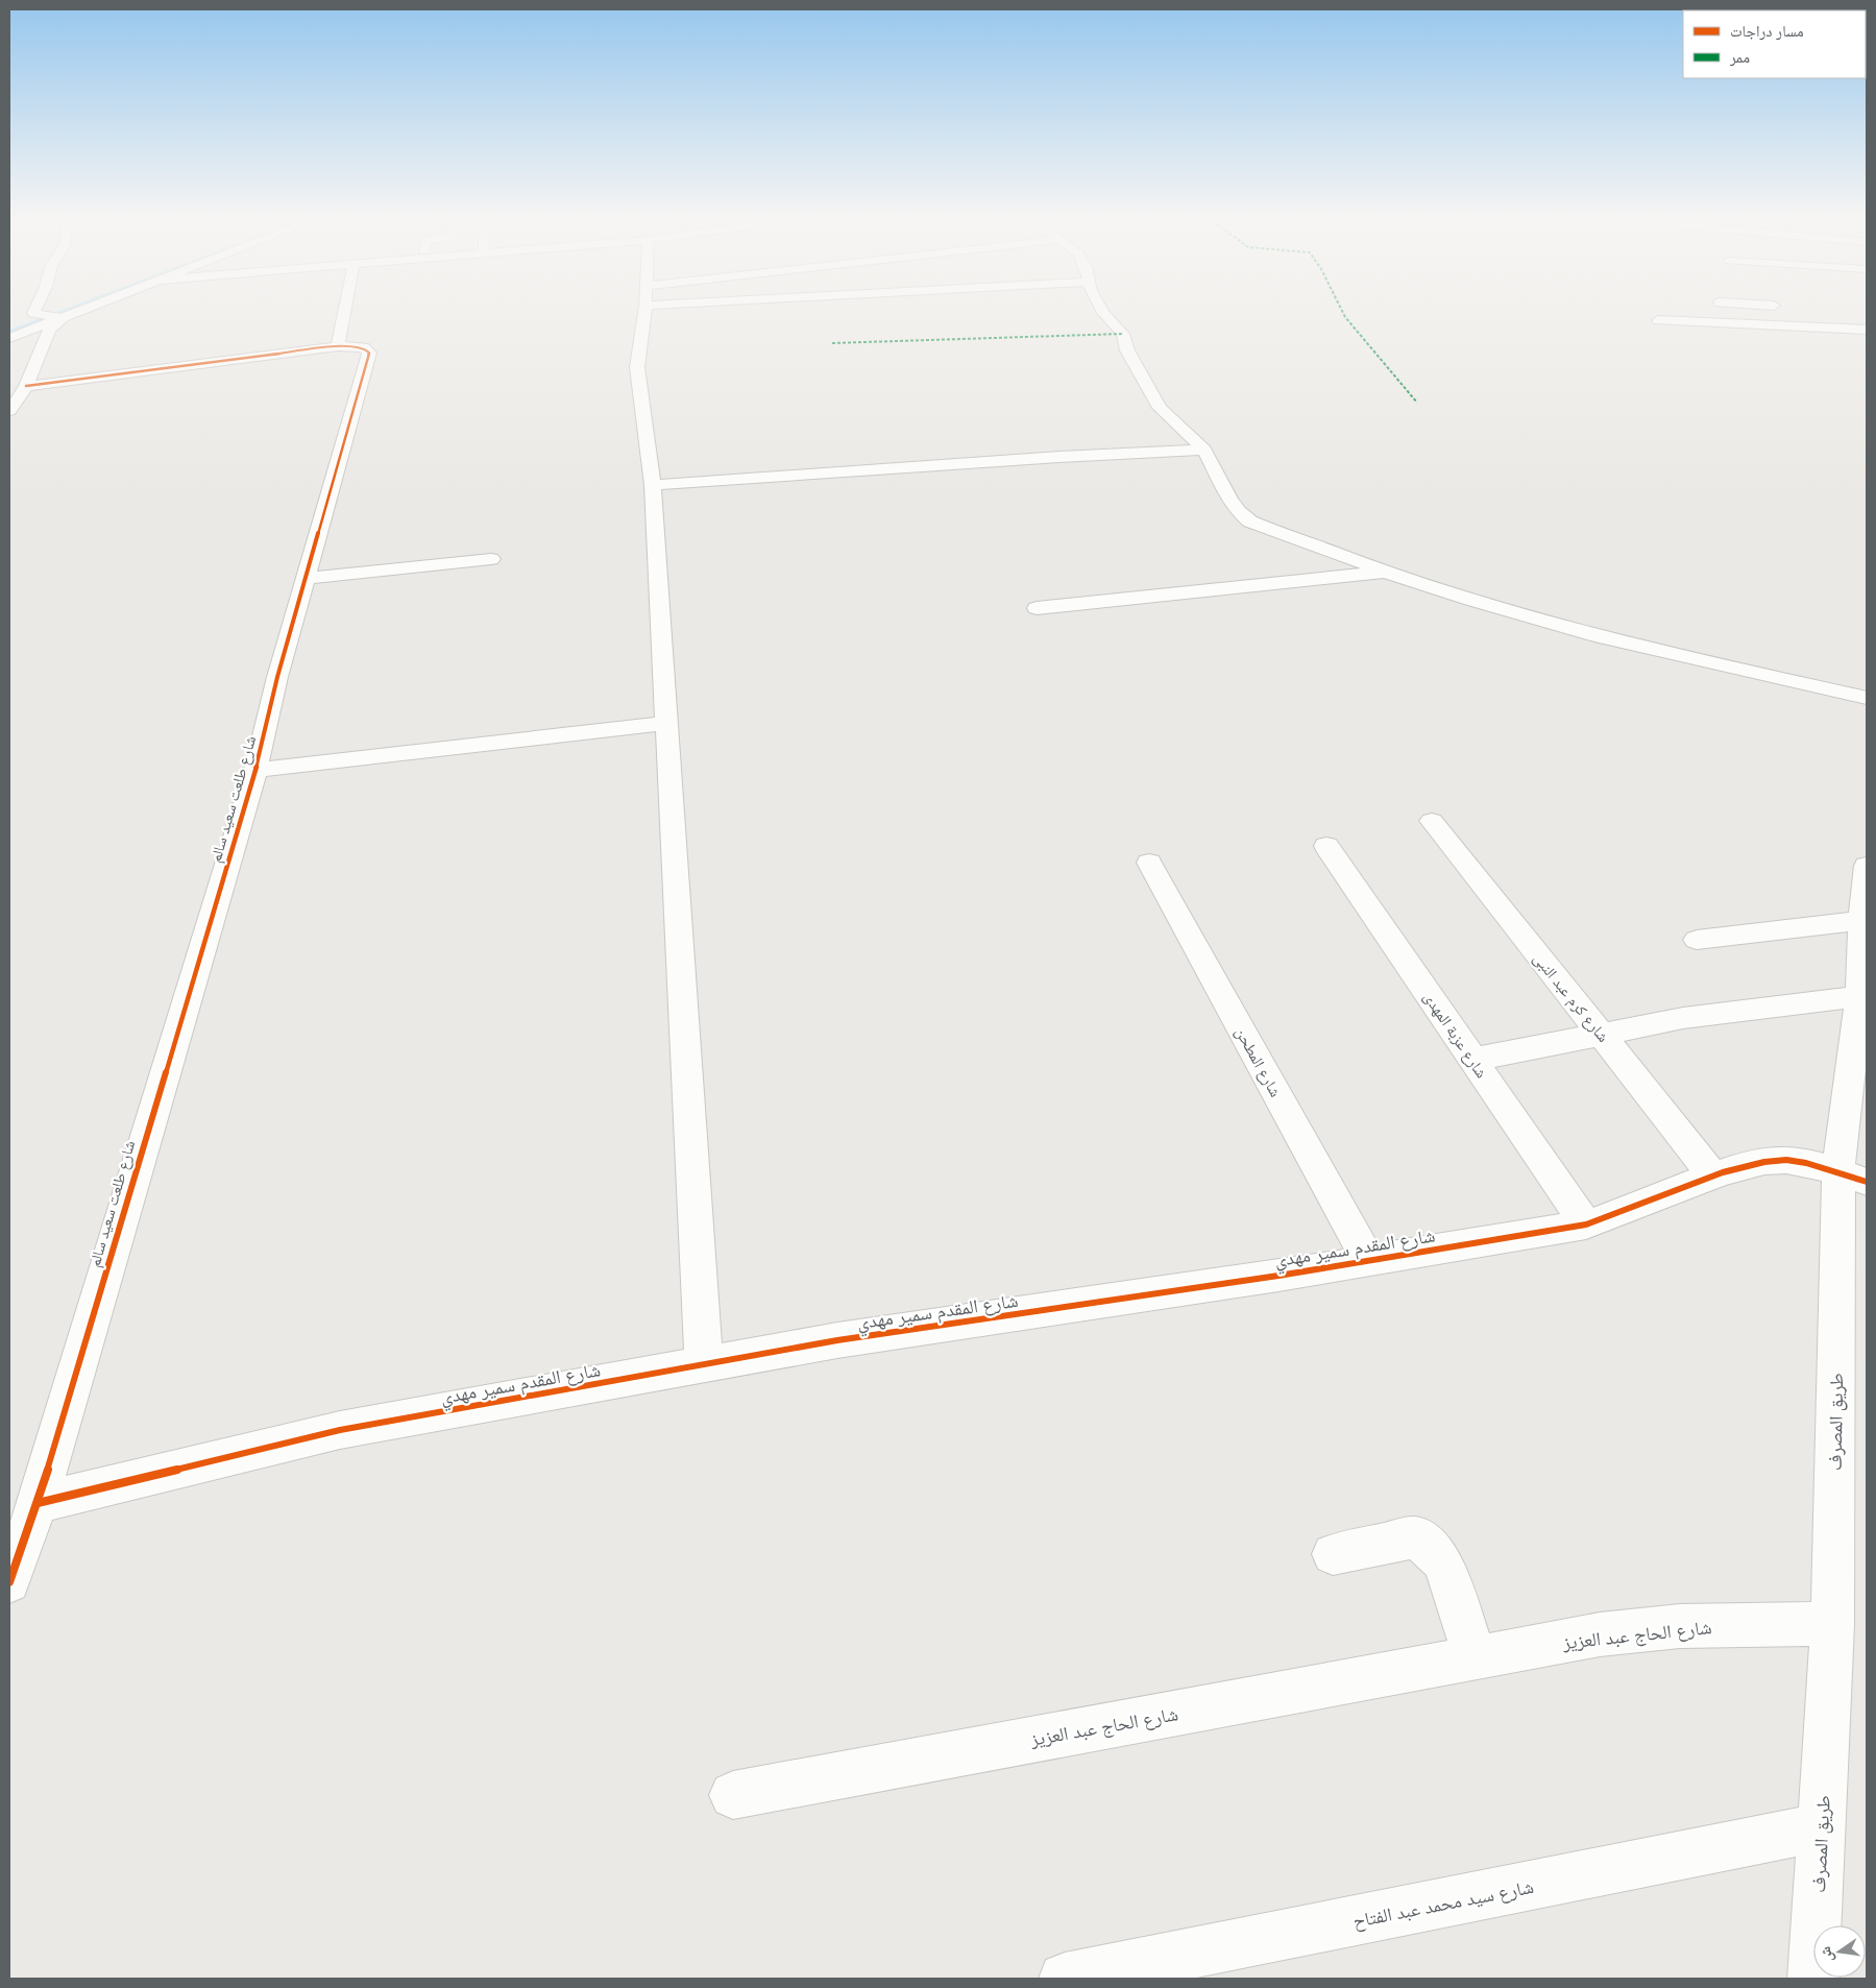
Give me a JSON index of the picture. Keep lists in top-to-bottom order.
{
  "streets": {
    "street": [
      "شارع طلعت سعيد سالم",
      "شارع كرم عبد النبى",
      "شارع عزبة المهدى",
      "شارع المطحن",
      "شارع المقدم سمير مهدي",
      "طريق المصرف",
      "شارع الحاج عبد العزيز",
      "شارع سيد محمد عبد الفتاح"
    ]
  },
  "crossings": [
    ["شارع طلعت سعيد سالم", "شارع المقدم سمير مهدي"],
    ["شارع كرم عبد النبى", "شارع المقدم سمير مهدي"],
    ["شارع عزبة المهدى", "شارع المقدم سمير مهدي"],
    ["شارع المطحن", "شارع المقدم سمير مهدي"],
    ["شارع المقدم سمير مهدي", "طريق المصرف"],
    ["طريق المصرف", "شارع الحاج عبد العزيز"],
    ["طريق المصرف", "شارع سيد محمد عبد الفتاح"]
  ],
  "legend": ["مسار دراجات", "ممر"],
  "north": "left"
}
